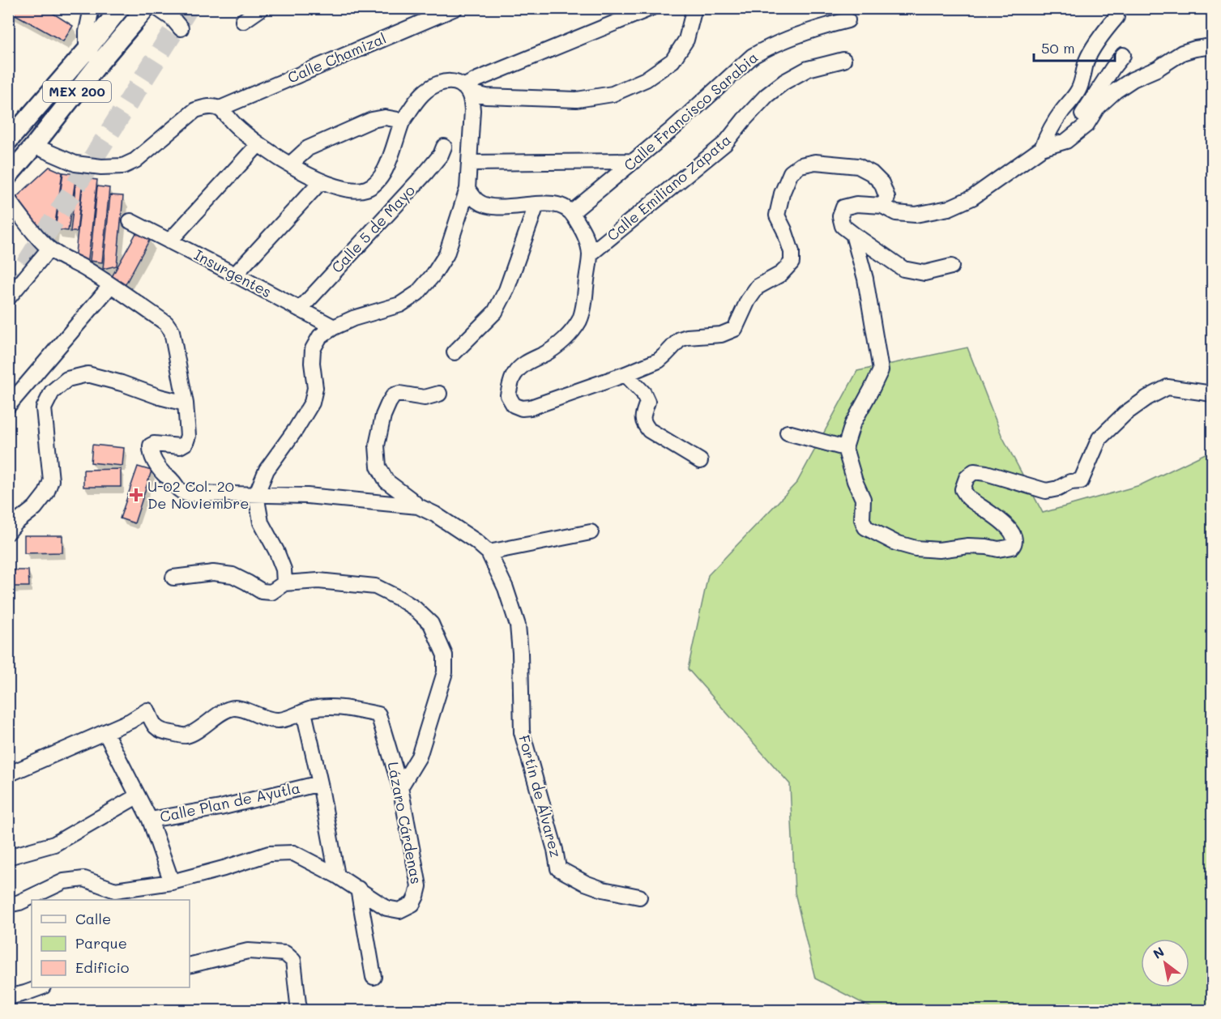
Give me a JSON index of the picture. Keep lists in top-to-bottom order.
{
  "streets": {
    "main road": ["MEX 200"],
    "street": [
      "Calle Chamizal",
      "Calle Francisco Sarabia",
      "Calle Emiliano Zapata",
      "Calle 5 de Mayo",
      "Insurgentes",
      "Fortín de Álvarez",
      "Calle Plan de Ayutla",
      "Lázaro Cárdenas"
    ]
  },
  "crossings": [
    ["Calle Chamizal", "MEX 200"],
    ["Calle 5 de Mayo", "Insurgentes"]
  ],
  "places": {
    "health": ["U-02 Col. 20 De Noviembre"]
  },
  "legend": ["Calle", "Parque", "Edificio"],
  "scale_bar": "50 m",
  "north": "top left"
}
